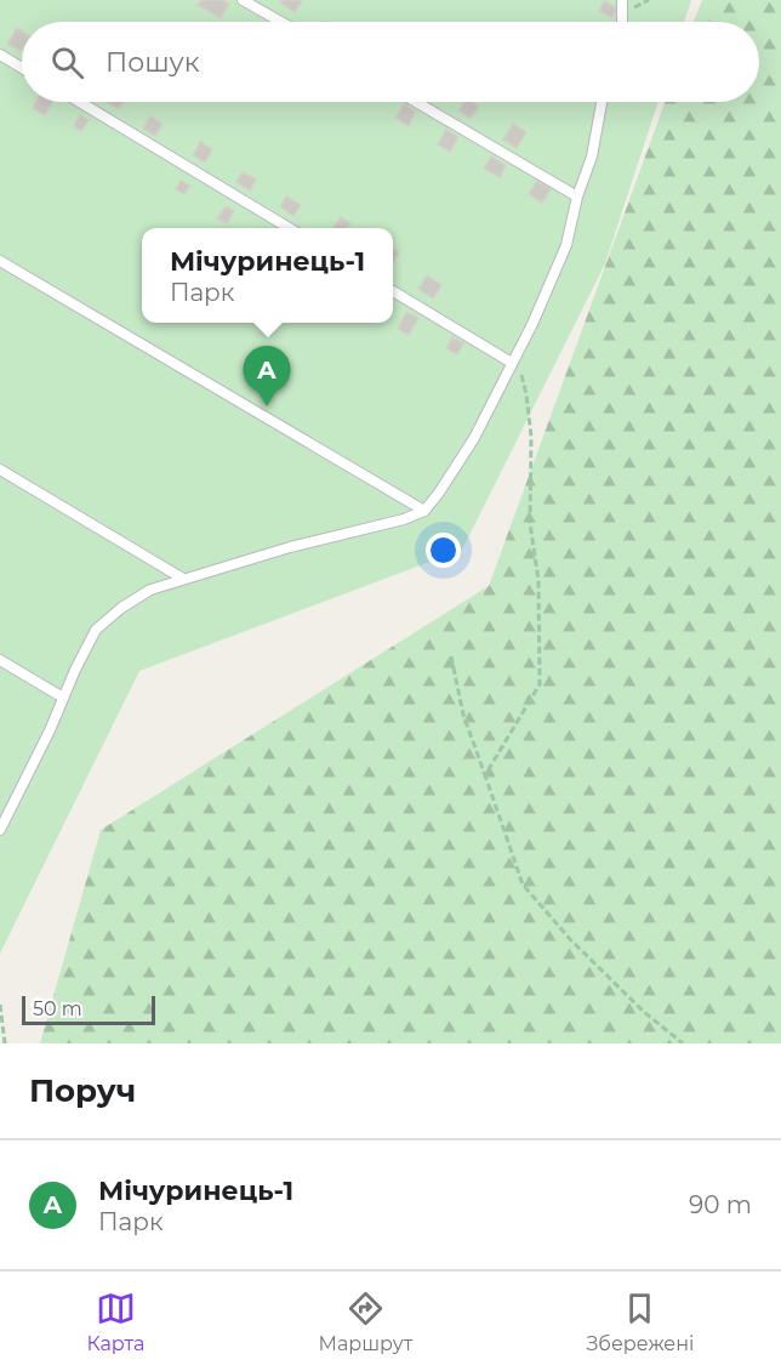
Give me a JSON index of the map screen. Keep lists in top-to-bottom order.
{
  "scale_bar": "50 m",
  "page": {
    "search": "Пошук",
    "popup": ["Мічуринець-1", "Парк"],
    "pins": "A",
    "scale": "50 m",
    "heading": "Поруч",
    "list": [
      {
        "mark": "A",
        "name": "Мічуринець-1",
        "note": "Парк",
        "value": "90 m"
      }
    ],
    "nav": ["Карта", "Маршрут", "Збережені"]
  }
}
